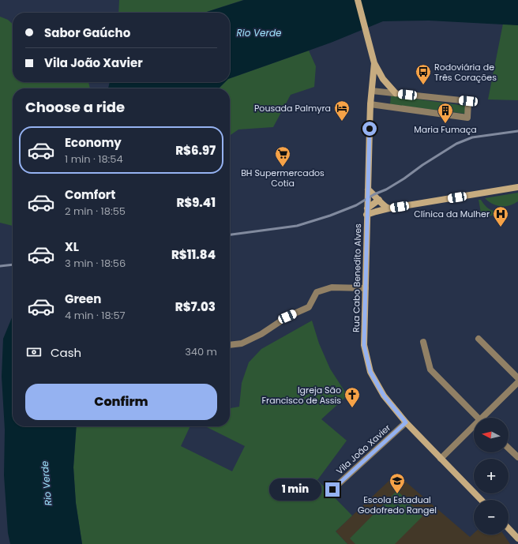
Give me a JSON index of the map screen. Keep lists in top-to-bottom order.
{
  "streets": {
    "main road": ["Rua Cabo Benedito Alves"],
    "street": ["Vila João Xavier"]
  },
  "crossings": [
    ["Rua Cabo Benedito Alves", "Vila João Xavier"]
  ],
  "water": ["Rio Verde"],
  "places": {
    "bus stop": ["Rodoviária de Três Corações"],
    "hotel": ["Pousada Palmyra"],
    "building": ["Maria Fumaça"],
    "supermarket": ["BH Supermercados Cotia"],
    "hospital": ["Clínica da Mulher"],
    "church": ["Igreja São Francisco de Assis"],
    "school or university": ["Escola Estadual Godofredo Rangel"]
  },
  "north": "left",
  "page": {
    "banner": ["Sabor Gaúcho", "Vila João Xavier"],
    "heading": "Choose a ride",
    "list": [
      {
        "name": "Economy",
        "note": "1 min · 18:54",
        "value": "R$6.97"
      },
      {
        "name": "Comfort",
        "note": "2 min · 18:55",
        "value": "R$9.41"
      },
      {
        "name": "XL",
        "note": "3 min · 18:56",
        "value": "R$11.84"
      },
      {
        "name": "Green",
        "note": "4 min · 18:57",
        "value": "R$7.03"
      }
    ],
    "pay": ["Cash", "340 m"],
    "buttons": "Confirm",
    "map_buttons": ["+", "−"],
    "bubble": "1 min"
  }
}
